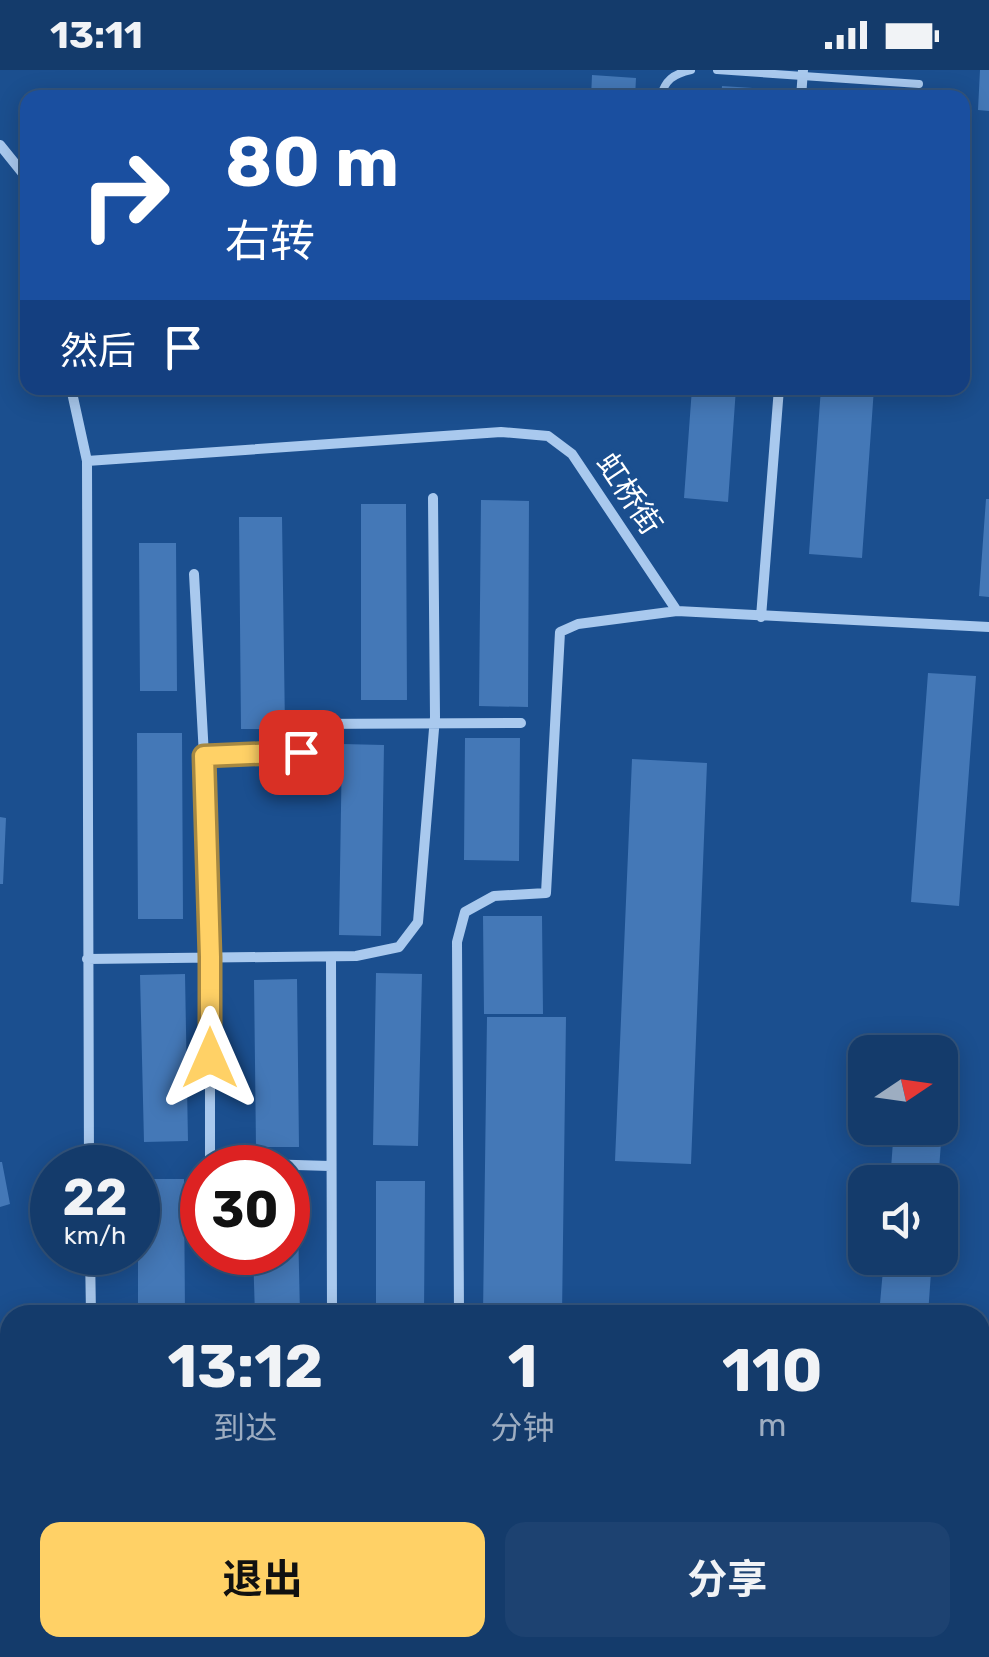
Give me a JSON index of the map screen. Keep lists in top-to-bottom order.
{
  "streets": {
    "street": ["虹桥街"]
  },
  "north": "right",
  "page": {
    "status": "13:11",
    "turn": ["80 m", "右转"],
    "then": "然后",
    "speed": "22 km/h",
    "limit": "30",
    "eta": [
      "13:12",
      "到达",
      "1",
      "分钟",
      "110",
      "m"
    ],
    "buttons": ["退出", "分享"]
  }
}
